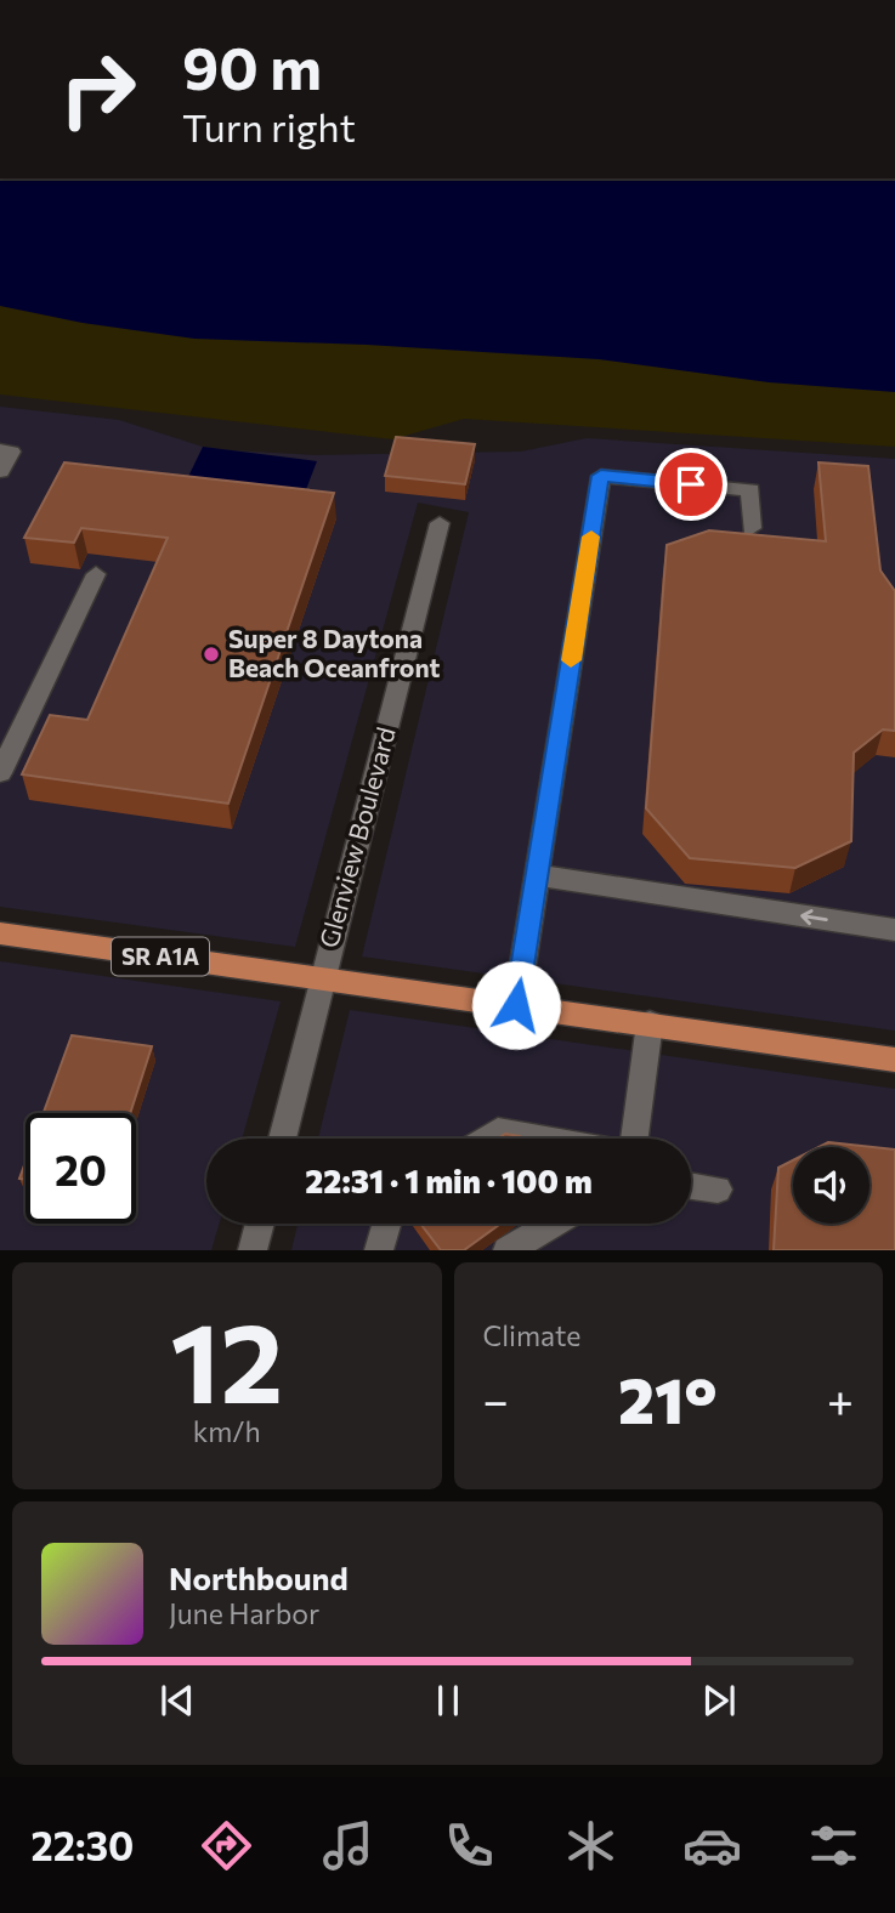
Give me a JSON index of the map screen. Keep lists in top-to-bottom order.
{
  "streets": {
    "main road": ["SR A1A"],
    "street": ["Glenview Boulevard"]
  },
  "crossings": [
    ["Glenview Boulevard", "SR A1A"]
  ],
  "places": ["Super 8 Daytona Beach Oceanfront"],
  "page": {
    "turn": ["90 m", "Turn right"],
    "limit": "20",
    "trip": "22:31 · 1 min · 100 m",
    "tile": [
      ["12", "km/h"],
      "Climate"
    ],
    "heat": ["−", "21°", "+"],
    "song": ["Northbound", "June Harbor"],
    "tabs": "22:30"
  }
}
